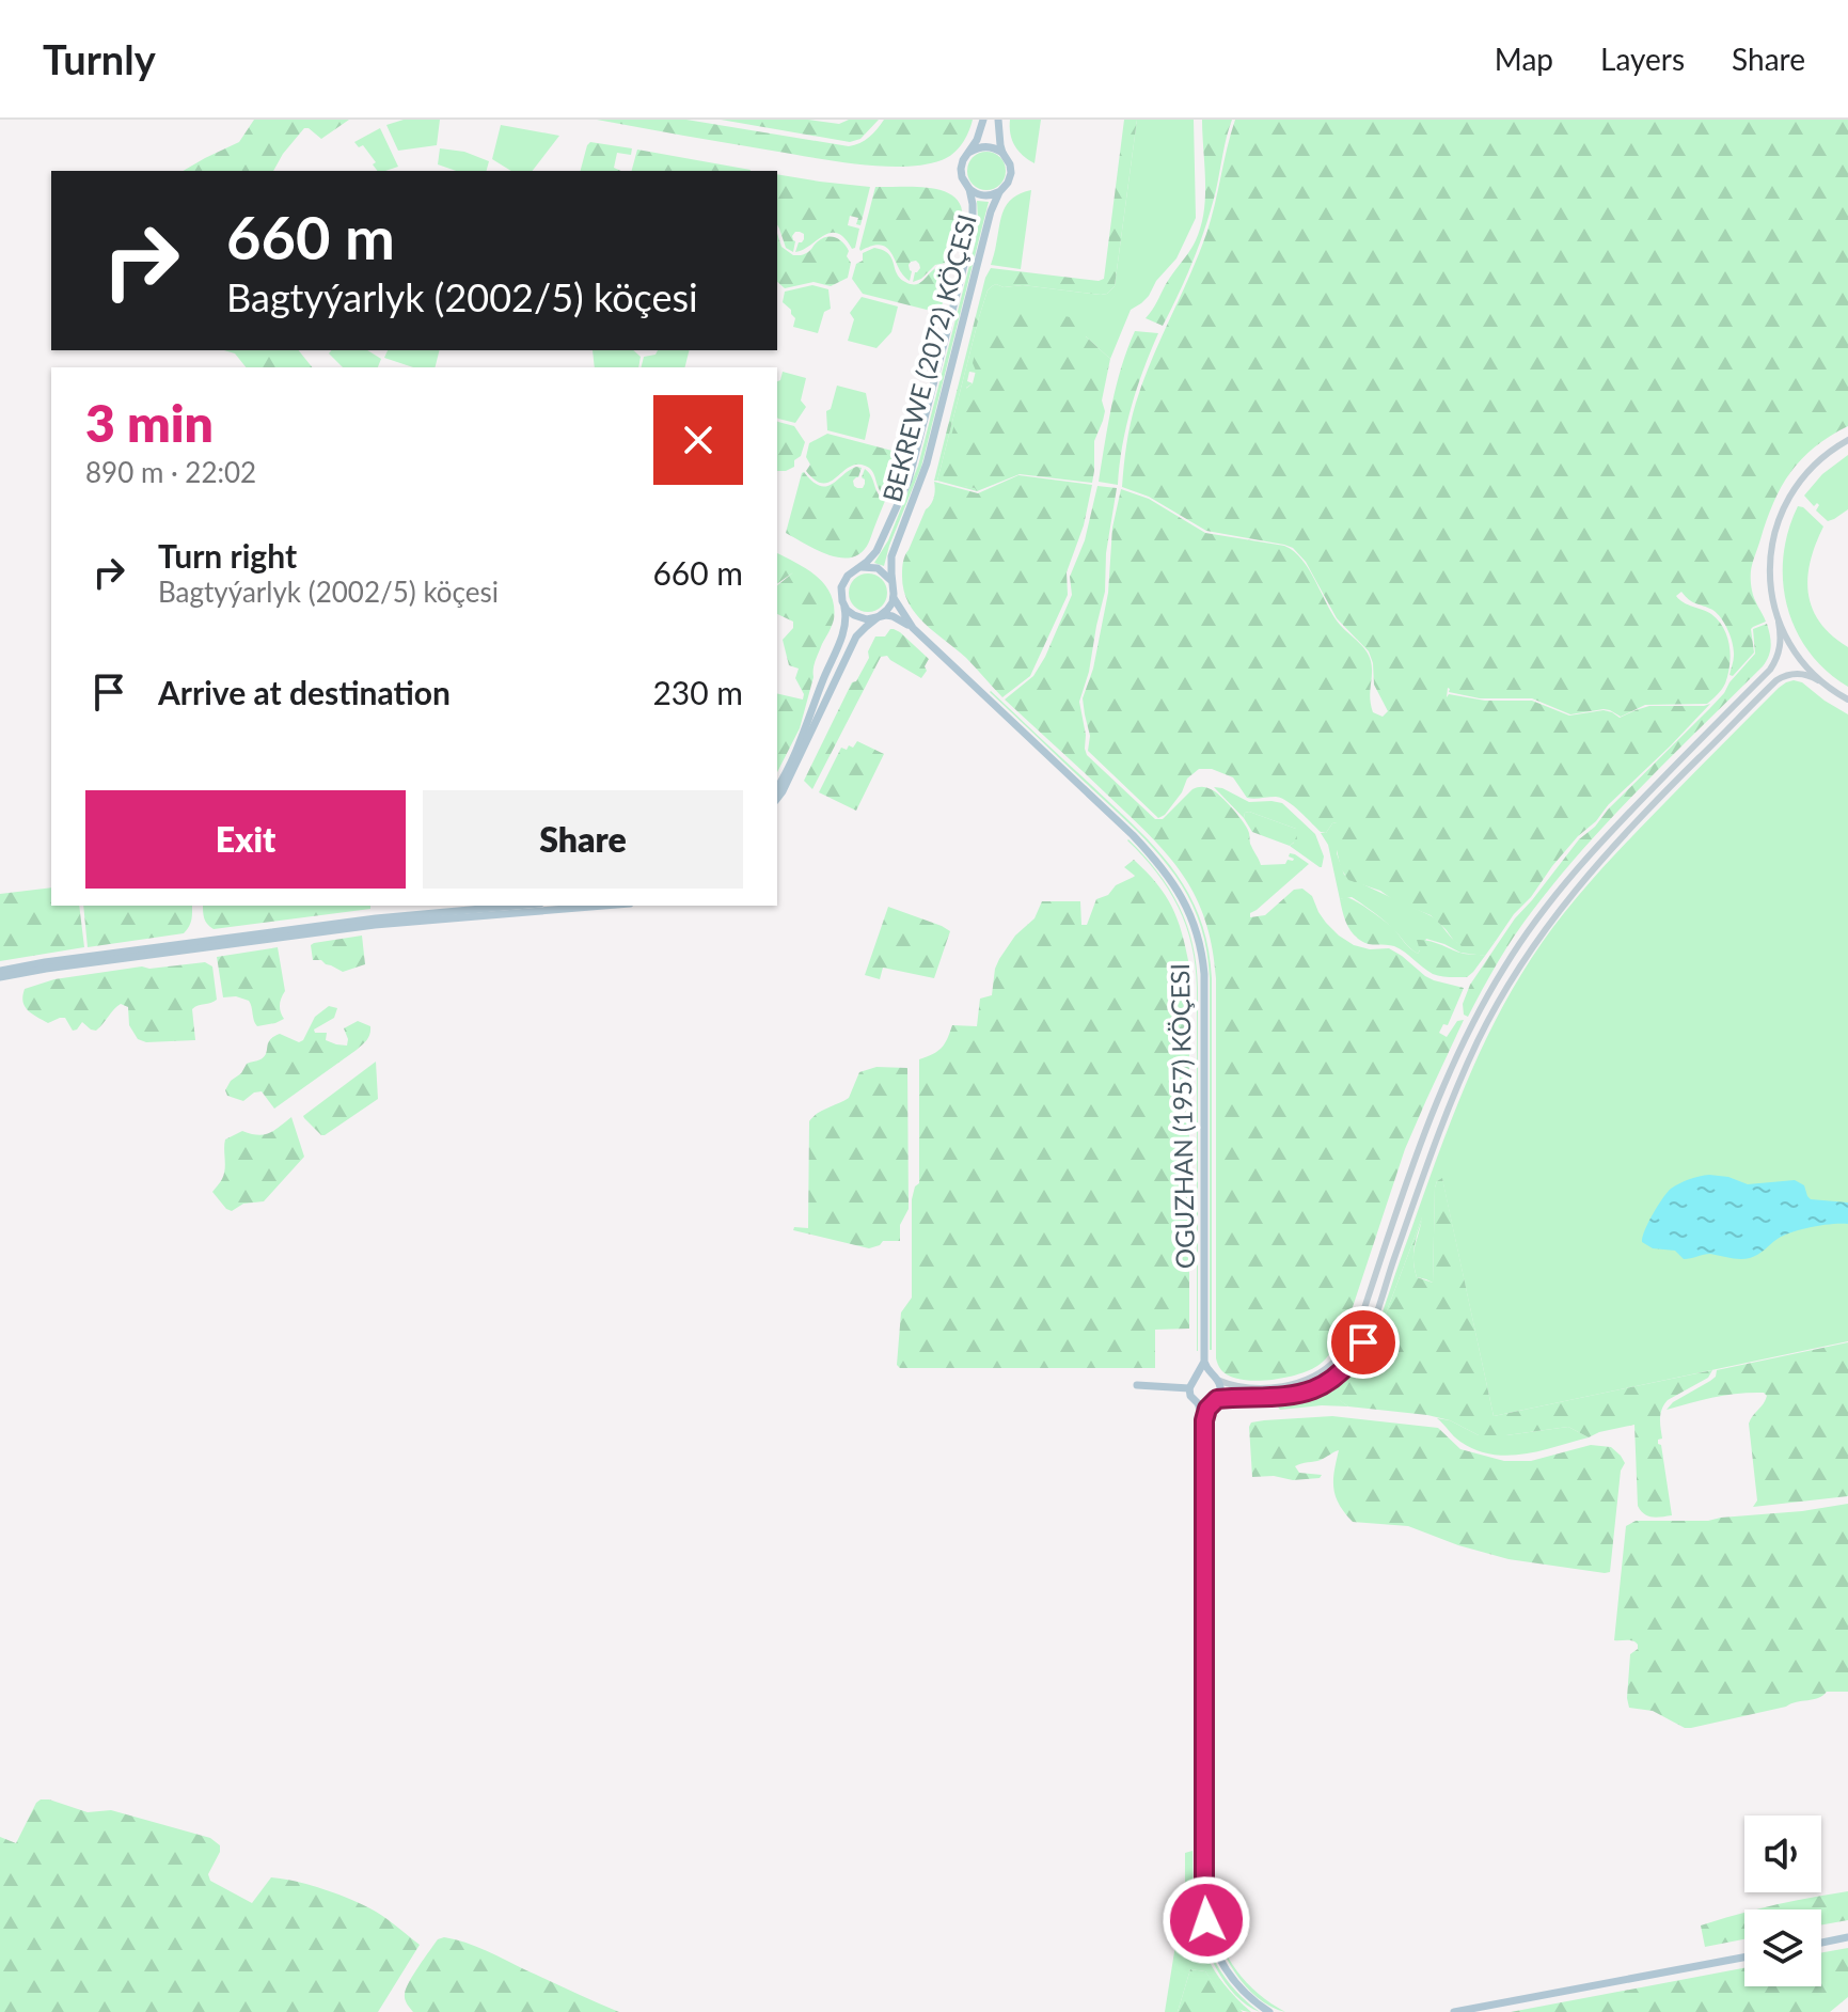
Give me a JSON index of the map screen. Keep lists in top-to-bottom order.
{
  "streets": {
    "main road": ["BEKREWE (2072) KÖÇESI", "OGUZHAN (1957) KÖÇESI"]
  },
  "crossings": [
    ["BEKREWE (2072) KÖÇESI", "OGUZHAN (1957) KÖÇESI"]
  ],
  "page": {
    "header": "Turnly",
    "nav": ["Map", "Layers", "Share"],
    "turn": ["660 m", "Bagtyýarlyk (2002/5) köçesi"],
    "heading": ["3 min", "890 m · 22:02"],
    "list": [
      {
        "name": "Turn right",
        "note": "Bagtyýarlyk (2002/5) köçesi",
        "value": "660 m"
      },
      {
        "name": "Arrive at destination",
        "value": "230 m"
      }
    ],
    "buttons": ["Exit", "Share"]
  }
}
